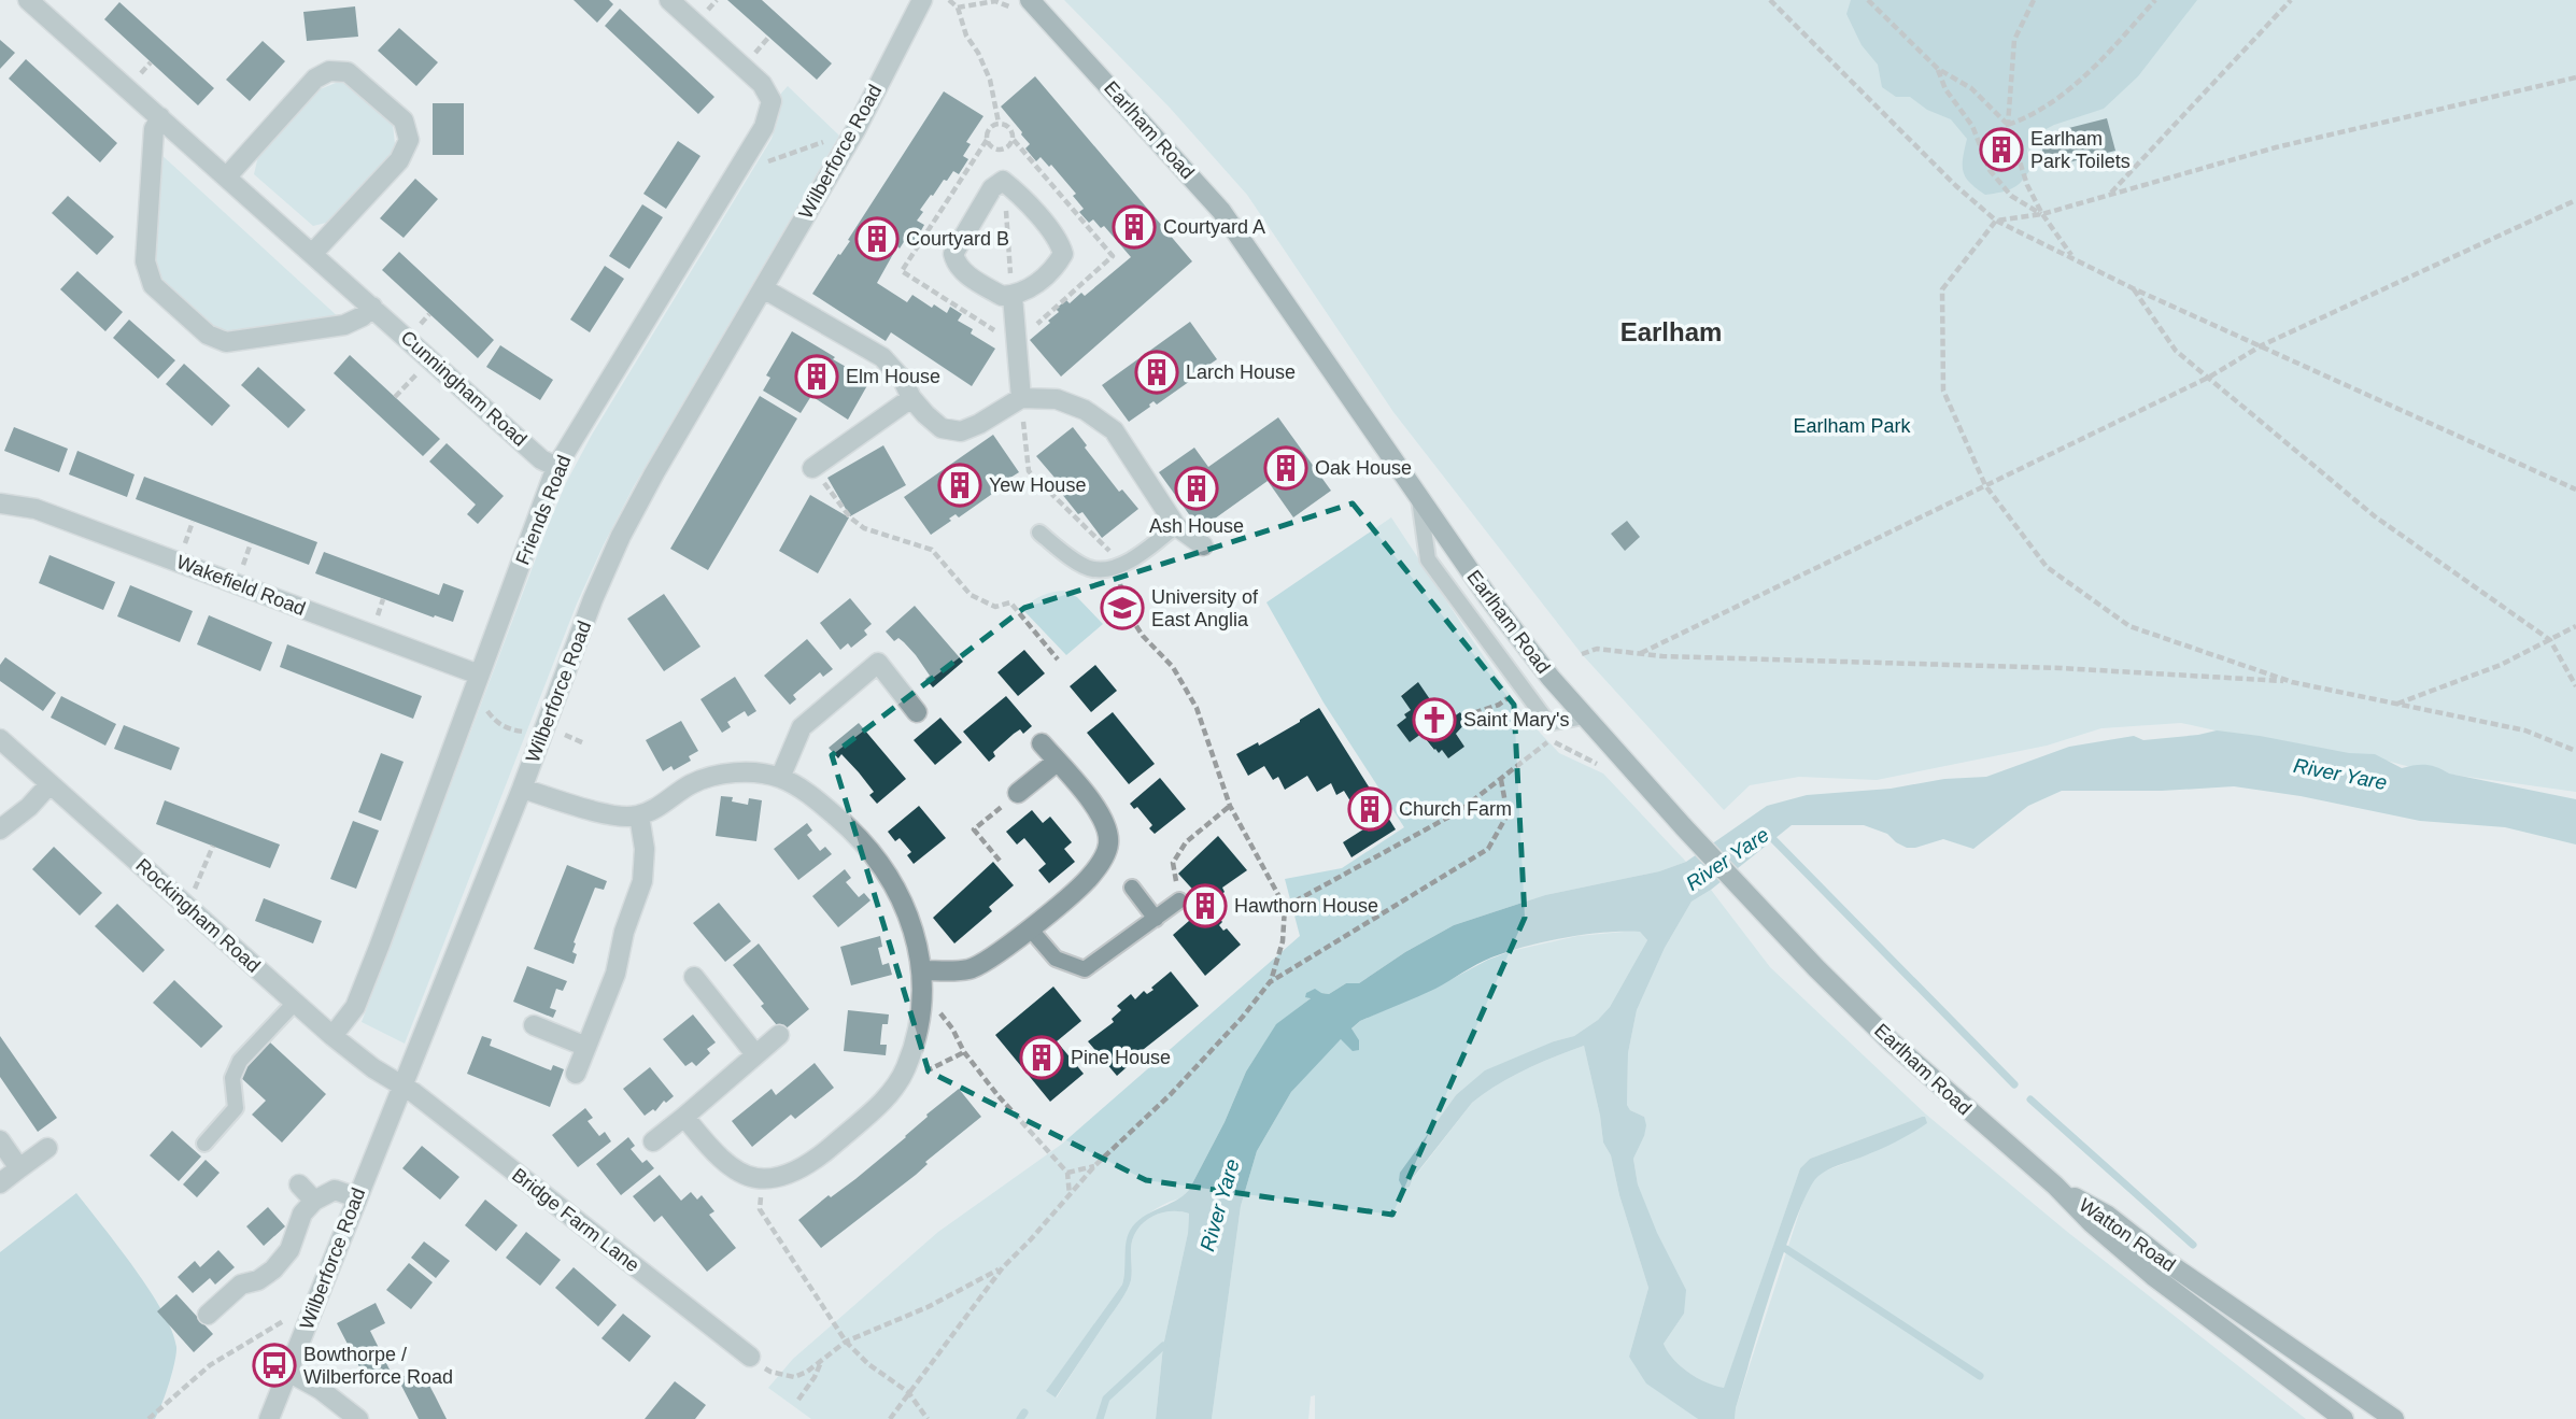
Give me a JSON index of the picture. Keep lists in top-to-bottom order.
{
  "streets": {
    "main road": ["Earlham Road", "Watton Road"],
    "street": [
      "Wilberforce Road",
      "Cunningham Road",
      "Friends Road",
      "Wakefield Road",
      "Rockingham Road",
      "Bridge Farm Lane"
    ]
  },
  "crossings": [
    ["Earlham Road", "Watton Road"],
    ["Wilberforce Road", "Rockingham Road"],
    ["Wilberforce Road", "Bridge Farm Lane"],
    ["Cunningham Road", "Friends Road"],
    ["Friends Road", "Wakefield Road"],
    ["Friends Road", "Rockingham Road"],
    ["Rockingham Road", "Bridge Farm Lane"]
  ],
  "districts": ["Earlham"],
  "water": ["River Yare"],
  "parks": ["Earlham Park"],
  "places": {
    "building": [
      "Earlham Park Toilets",
      "Courtyard A",
      "Courtyard B",
      "Larch House",
      "Elm House",
      "Oak House",
      "Yew House",
      "Ash House",
      "Church Farm",
      "Hawthorn House",
      "Pine House"
    ],
    "school or university": ["University of East Anglia"],
    "church": ["Saint Mary's"],
    "bus stop": ["Bowthorpe / Wilberforce Road"]
  }
}
